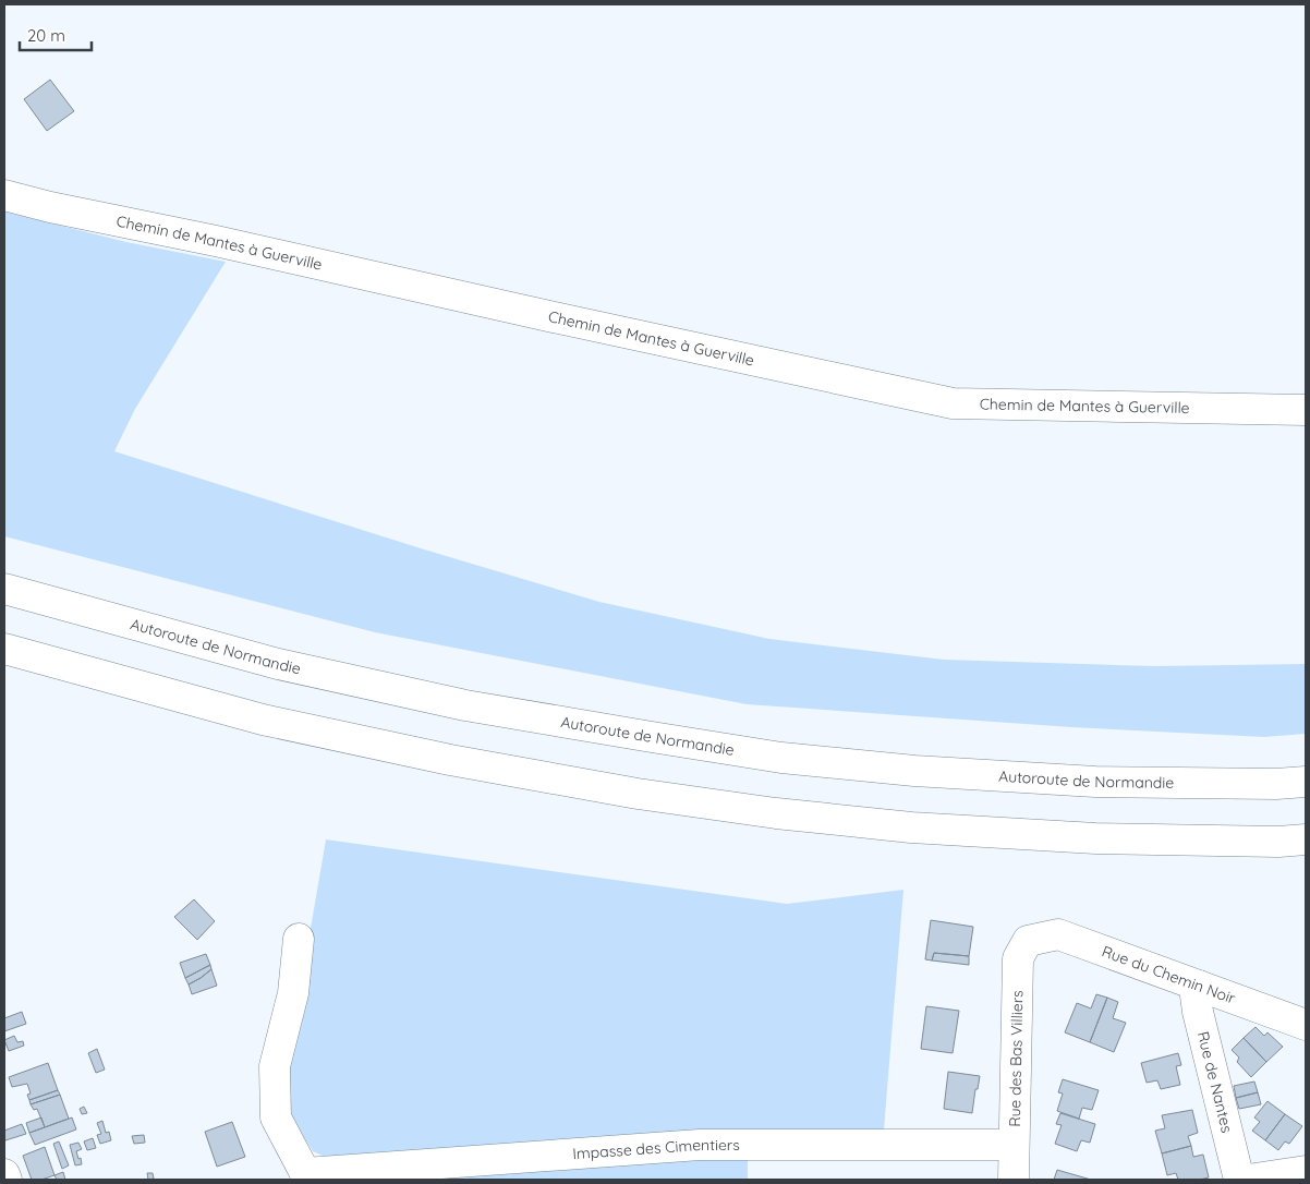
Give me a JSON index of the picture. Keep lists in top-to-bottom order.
{
  "streets": {
    "main road": [
      "Chemin de Mantes à Guerville",
      "Autoroute de Normandie",
      "Rue du Chemin Noir",
      "Rue des Bas Villiers",
      "Rue de Nantes",
      "Impasse des Cimentiers"
    ]
  },
  "crossings": [
    ["Rue du Chemin Noir", "Rue des Bas Villiers"],
    ["Rue du Chemin Noir", "Rue de Nantes"],
    ["Rue des Bas Villiers", "Impasse des Cimentiers"]
  ],
  "scale_bar": "20 m"
}
